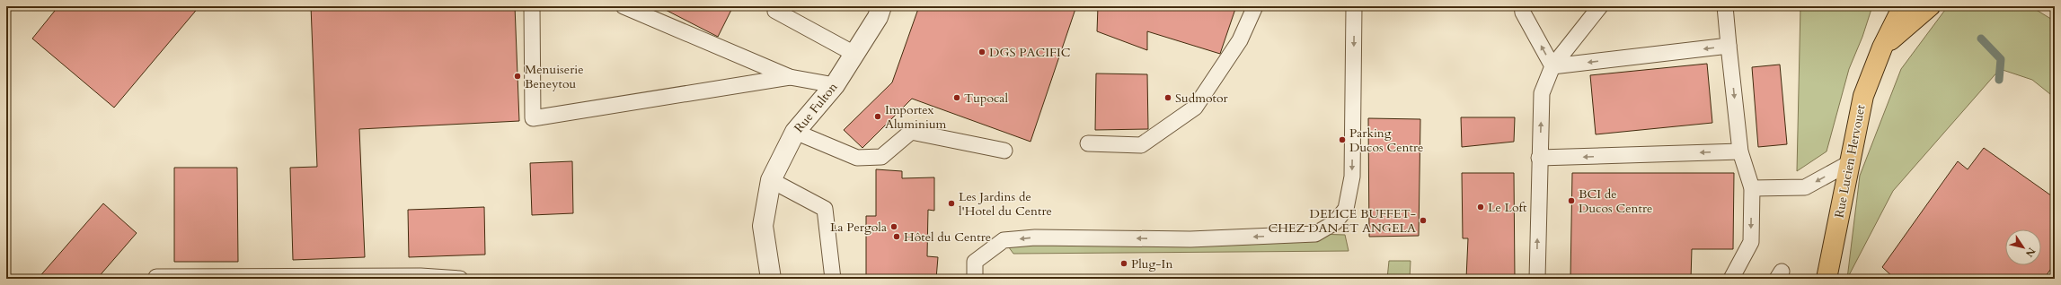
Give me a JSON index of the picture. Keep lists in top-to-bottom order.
{
  "streets": {
    "main road": ["Rue Lucien Hervouet"],
    "street": ["Rue Fulton"]
  },
  "places": [
    "DGS PACIFIC",
    "Menuiserie Beneytou",
    "Tupocal",
    "Sudmotor",
    "Importex Aluminium",
    "Parking Ducos Centre",
    "BCI de Ducos Centre",
    "Les Jardins de l'Hotel du Centre",
    "Le Loft",
    "DELICE BUFFET- CHEZ DAN ET ANGELA",
    "La Pergola",
    "Hôtel du Centre",
    "Plug-In"
  ],
  "north": "bottom right"
}
